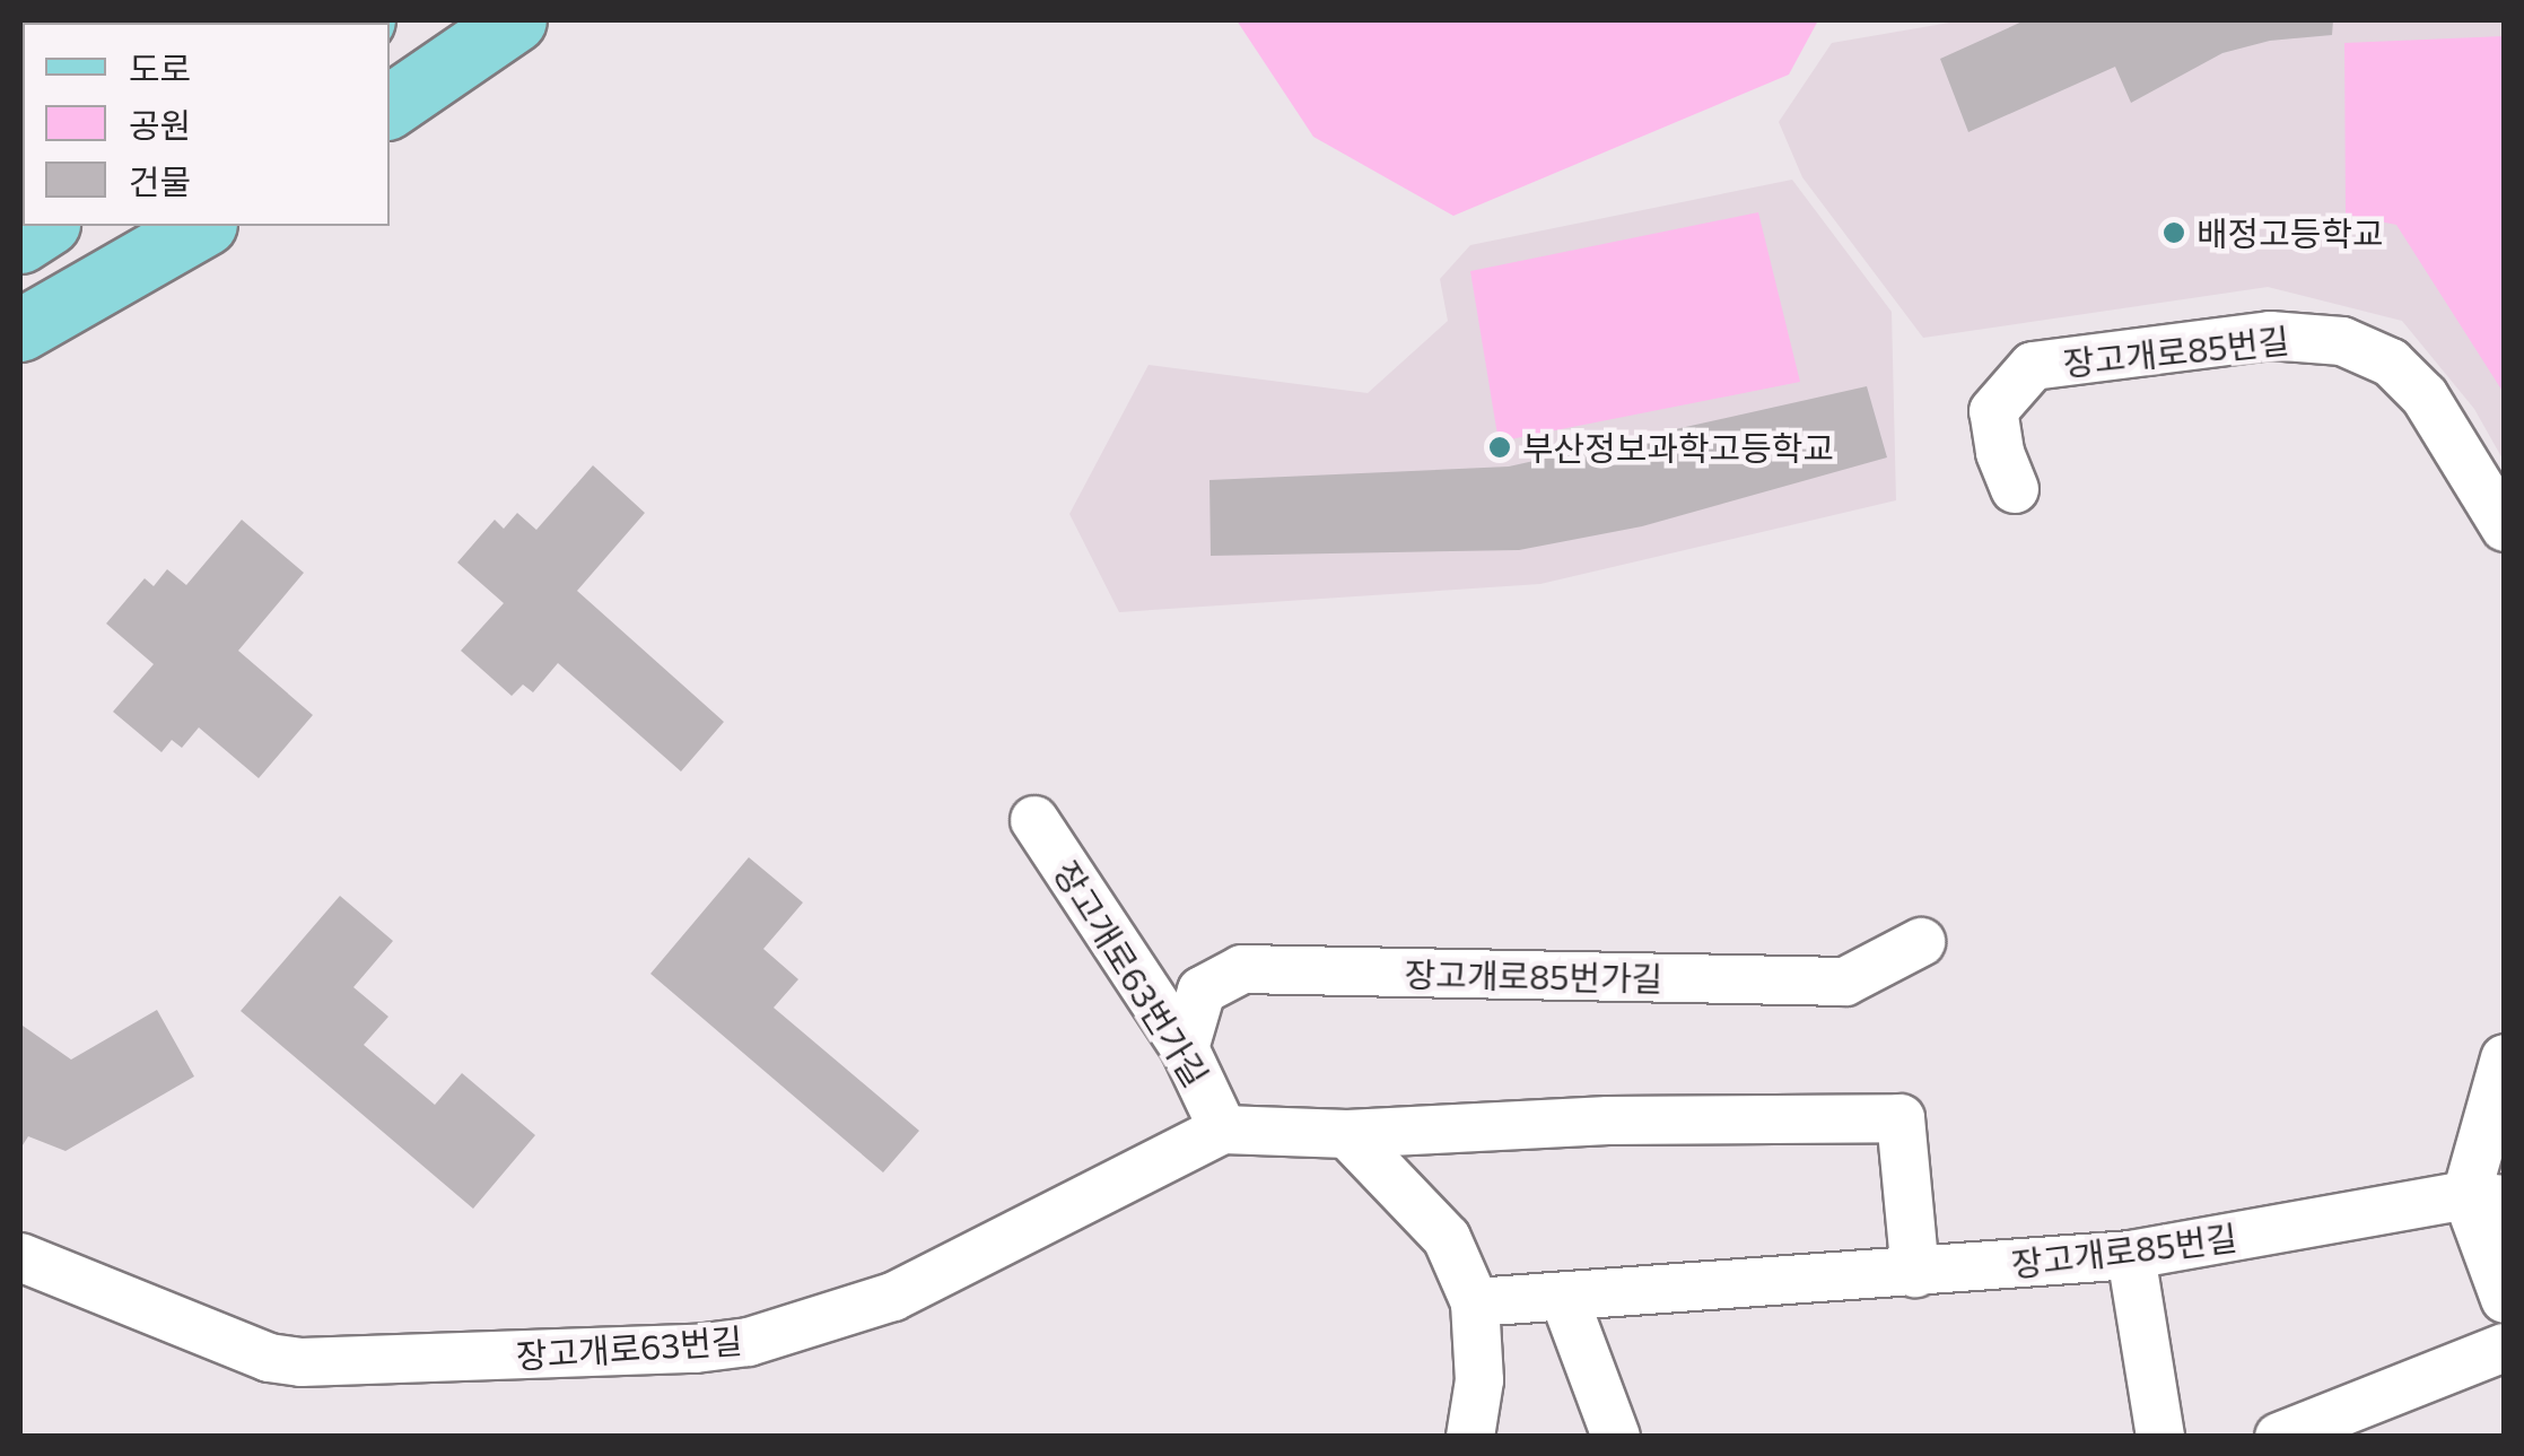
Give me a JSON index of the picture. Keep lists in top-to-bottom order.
{
  "streets": {
    "street": [
      "장고개로85번길",
      "장고개로63번가길",
      "장고개로85번가길",
      "장고개로63번길"
    ]
  },
  "crossings": [
    ["장고개로85번길", "장고개로63번길"],
    ["장고개로63번가길", "장고개로85번가길"],
    ["장고개로63번가길", "장고개로63번길"]
  ],
  "places": ["배정고등학교", "부산정보과학고등학교"],
  "legend": ["도로", "공원", "건물"]
}
